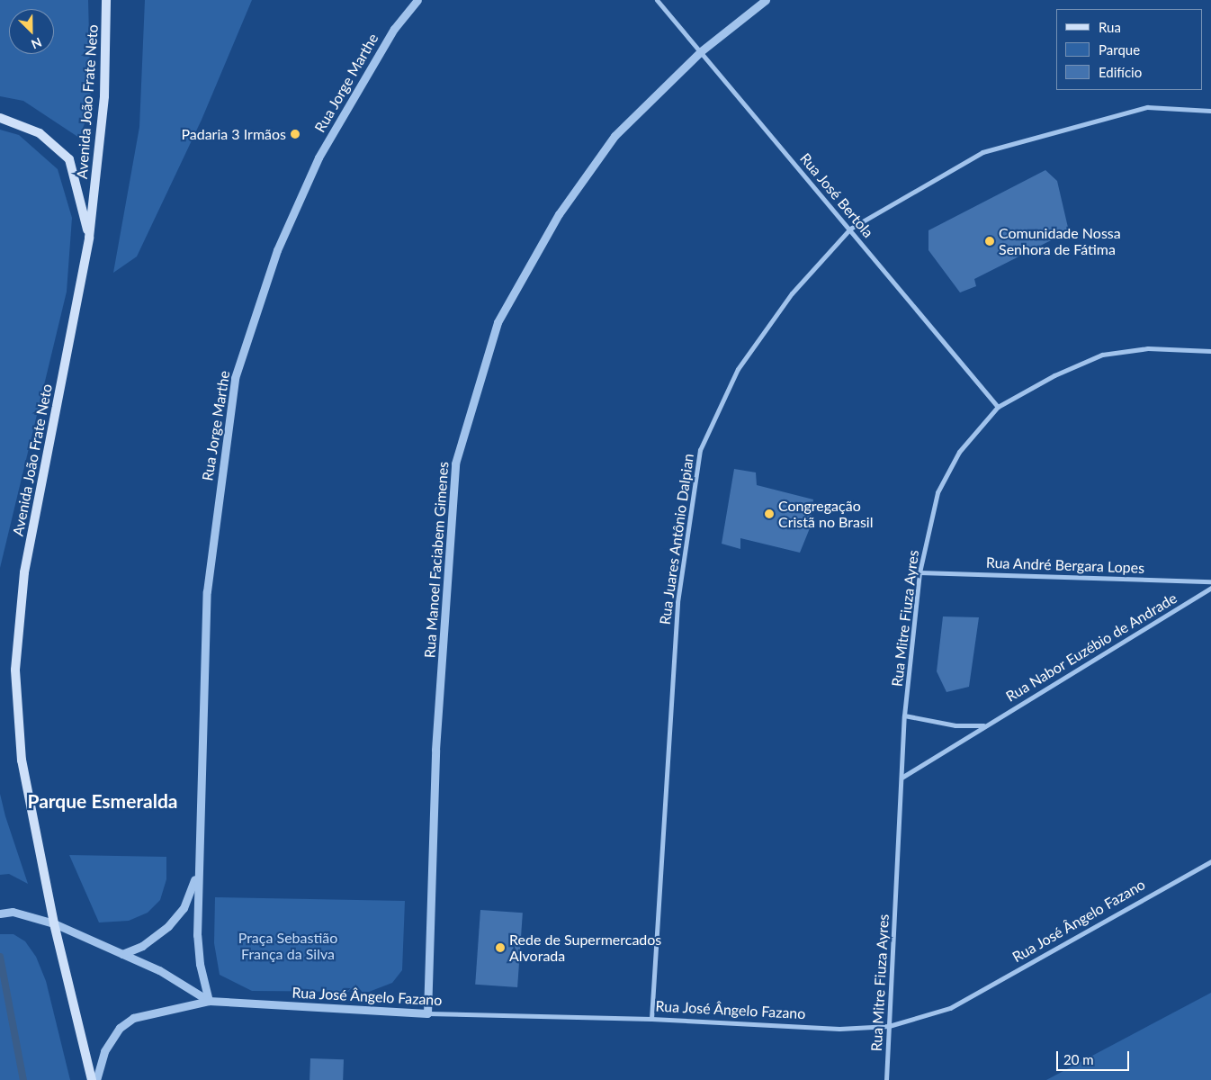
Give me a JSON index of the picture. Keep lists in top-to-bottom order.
{
  "streets": {
    "main road": ["Avenida João Frate Neto"],
    "street": [
      "Rua Jorge Marthe",
      "Rua José Bertola",
      "Rua Juares Antônio Dalpian",
      "Rua Manoel Faciabem Gimenes",
      "Rua André Bergara Lopes",
      "Rua Mitre Fiuza Ayres",
      "Rua Nabor Euzébio de Andrade",
      "Rua José Ângelo Fazano"
    ]
  },
  "crossings": [
    ["Rua Jorge Marthe", "Rua José Ângelo Fazano"],
    ["Avenida João Frate Neto", "Rua José Ângelo Fazano"],
    ["Rua José Bertola", "Rua Juares Antônio Dalpian"],
    ["Rua José Bertola", "Rua Manoel Faciabem Gimenes"],
    ["Rua José Bertola", "Rua Mitre Fiuza Ayres"],
    ["Rua Juares Antônio Dalpian", "Rua José Ângelo Fazano"],
    ["Rua Manoel Faciabem Gimenes", "Rua José Ângelo Fazano"],
    ["Rua André Bergara Lopes", "Rua Mitre Fiuza Ayres"],
    ["Rua Mitre Fiuza Ayres", "Rua Nabor Euzébio de Andrade"],
    ["Rua Mitre Fiuza Ayres", "Rua José Ângelo Fazano"]
  ],
  "districts": ["Parque Esmeralda"],
  "parks": ["Praça Sebastião França da Silva"],
  "places": [
    "Padaria 3 Irmãos",
    "Comunidade Nossa Senhora de Fátima",
    "Congregação Cristã no Brasil",
    "Rede de Supermercados Alvorada"
  ],
  "legend": ["Rua", "Parque", "Edifício"],
  "scale_bar": "20 m",
  "north": "bottom right"
}
